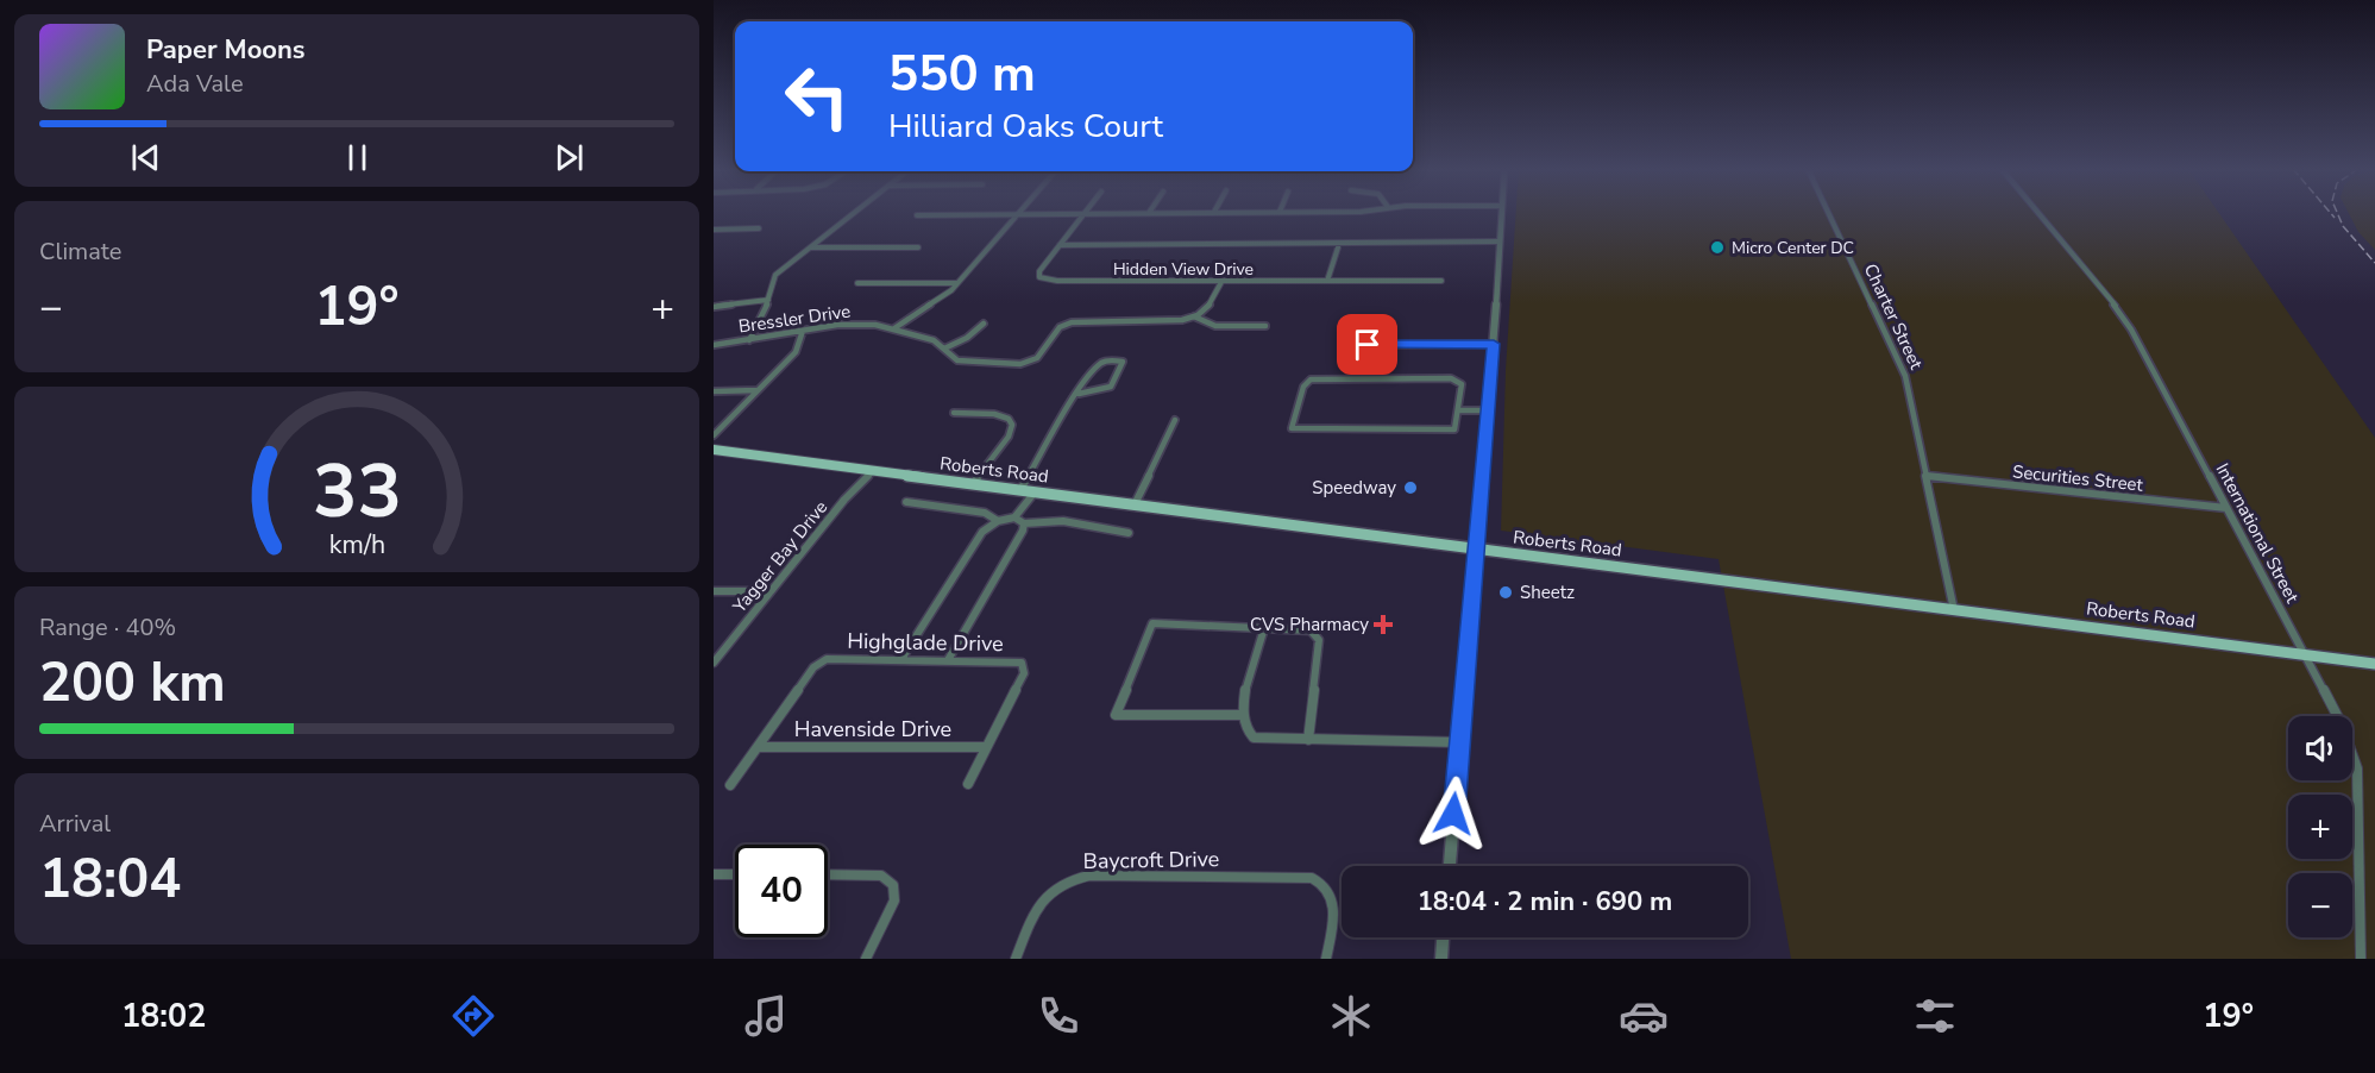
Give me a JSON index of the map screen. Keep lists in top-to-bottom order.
{
  "streets": {
    "main road": ["Roberts Road"],
    "street": [
      "Hidden View Drive",
      "Charter Street",
      "Bressler Drive",
      "Securities Street",
      "International Street",
      "Yagger Bay Drive",
      "Highglade Drive",
      "Havenside Drive",
      "Baycroft Drive"
    ]
  },
  "crossings": [
    ["Charter Street", "Roberts Road"],
    ["Charter Street", "Securities Street"],
    ["Roberts Road", "International Street"],
    ["Roberts Road", "Yagger Bay Drive"],
    ["Securities Street", "International Street"],
    ["Highglade Drive", "Havenside Drive"]
  ],
  "places": {
    "other": ["Micro Center DC", "Speedway", "Sheetz"],
    "health": ["CVS Pharmacy"]
  },
  "page": {
    "turn": ["550 m", "Hilliard Oaks Court"],
    "song": ["Paper Moons", "Ada Vale"],
    "tile": [
      "Climate",
      ["Range · 40%", "200 km"],
      ["Arrival", "18:04"]
    ],
    "heat": ["−", "19°", "+"],
    "map_buttons": ["+", "−"],
    "limit": "40",
    "trip": "18:04 · 2 min · 690 m",
    "tabs": ["18:02", "19°"],
    "gauge": ["33", "km/h"]
  }
}
